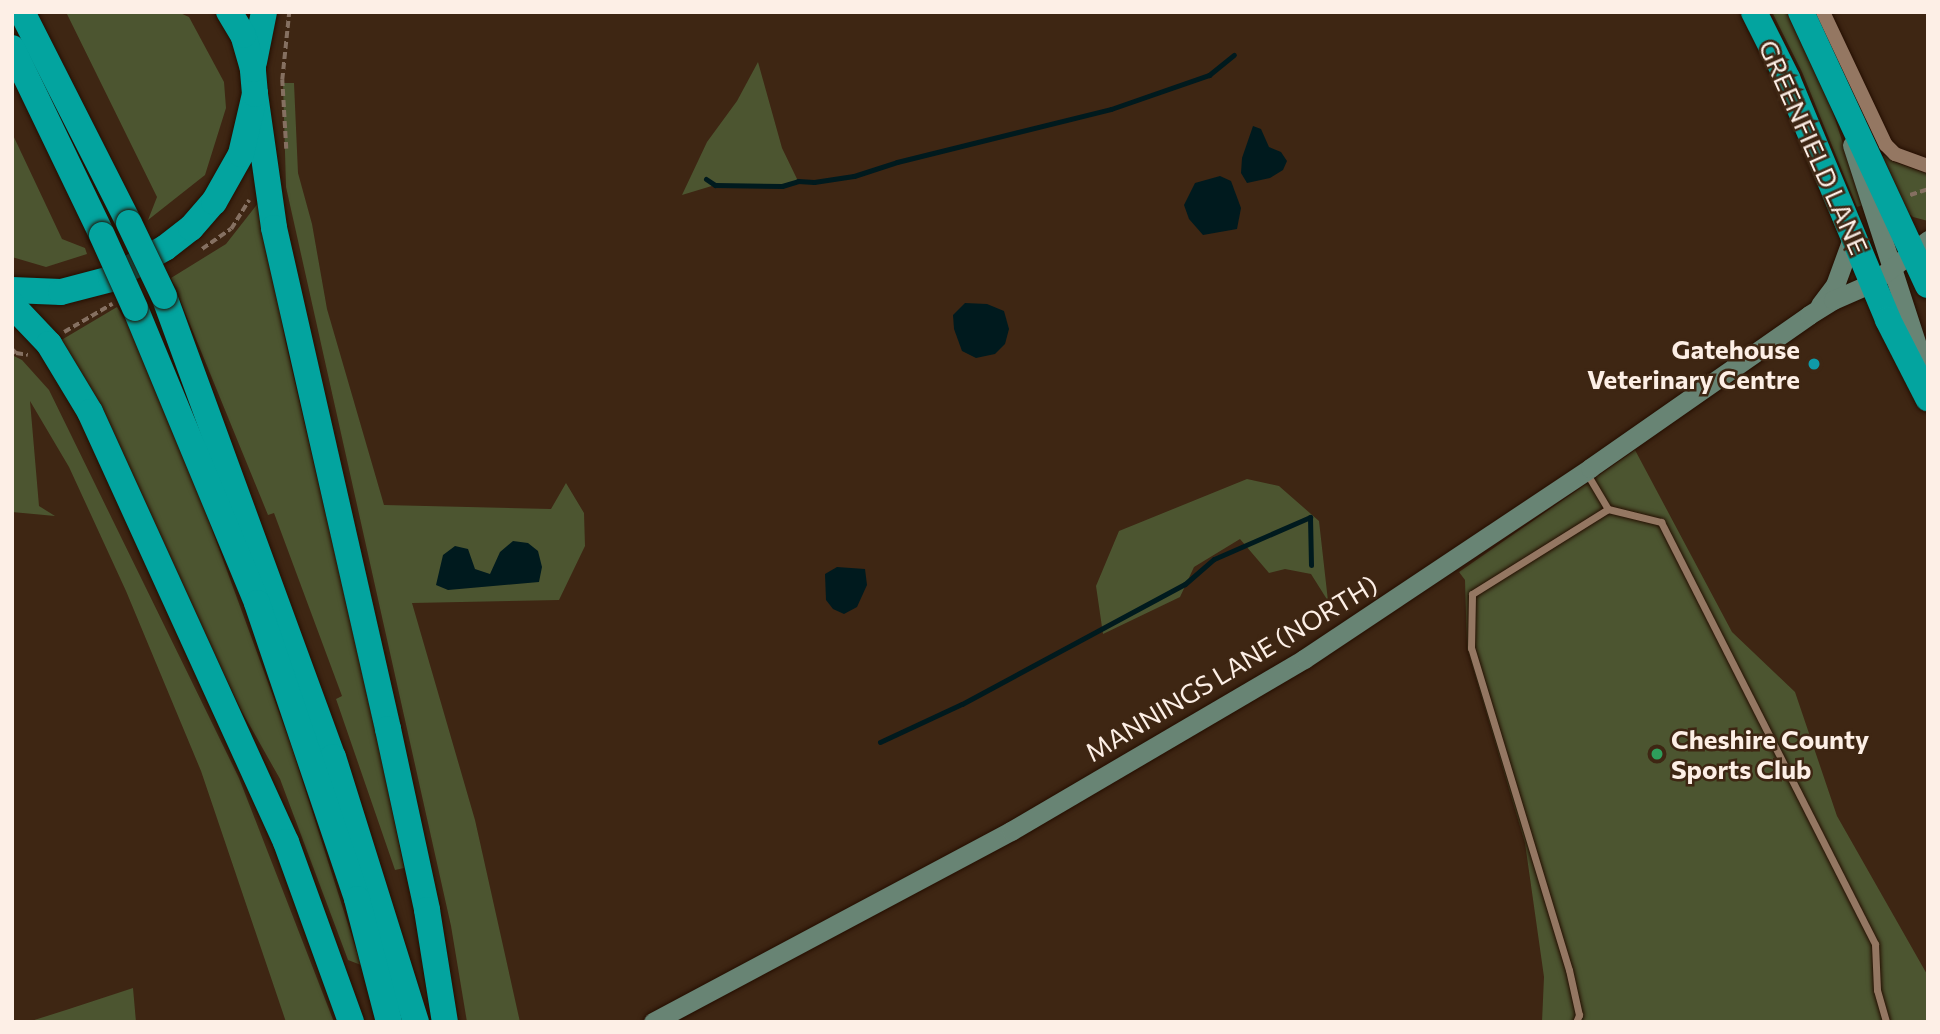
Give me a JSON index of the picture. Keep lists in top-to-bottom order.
{
  "streets": {
    "highway": ["GREENFIELD LANE"],
    "street": ["MANNINGS LANE (NORTH)"]
  },
  "crossings": [
    ["GREENFIELD LANE", "MANNINGS LANE (NORTH)"]
  ],
  "places": ["Gatehouse Veterinary Centre", "Cheshire County Sports Club"]
}
